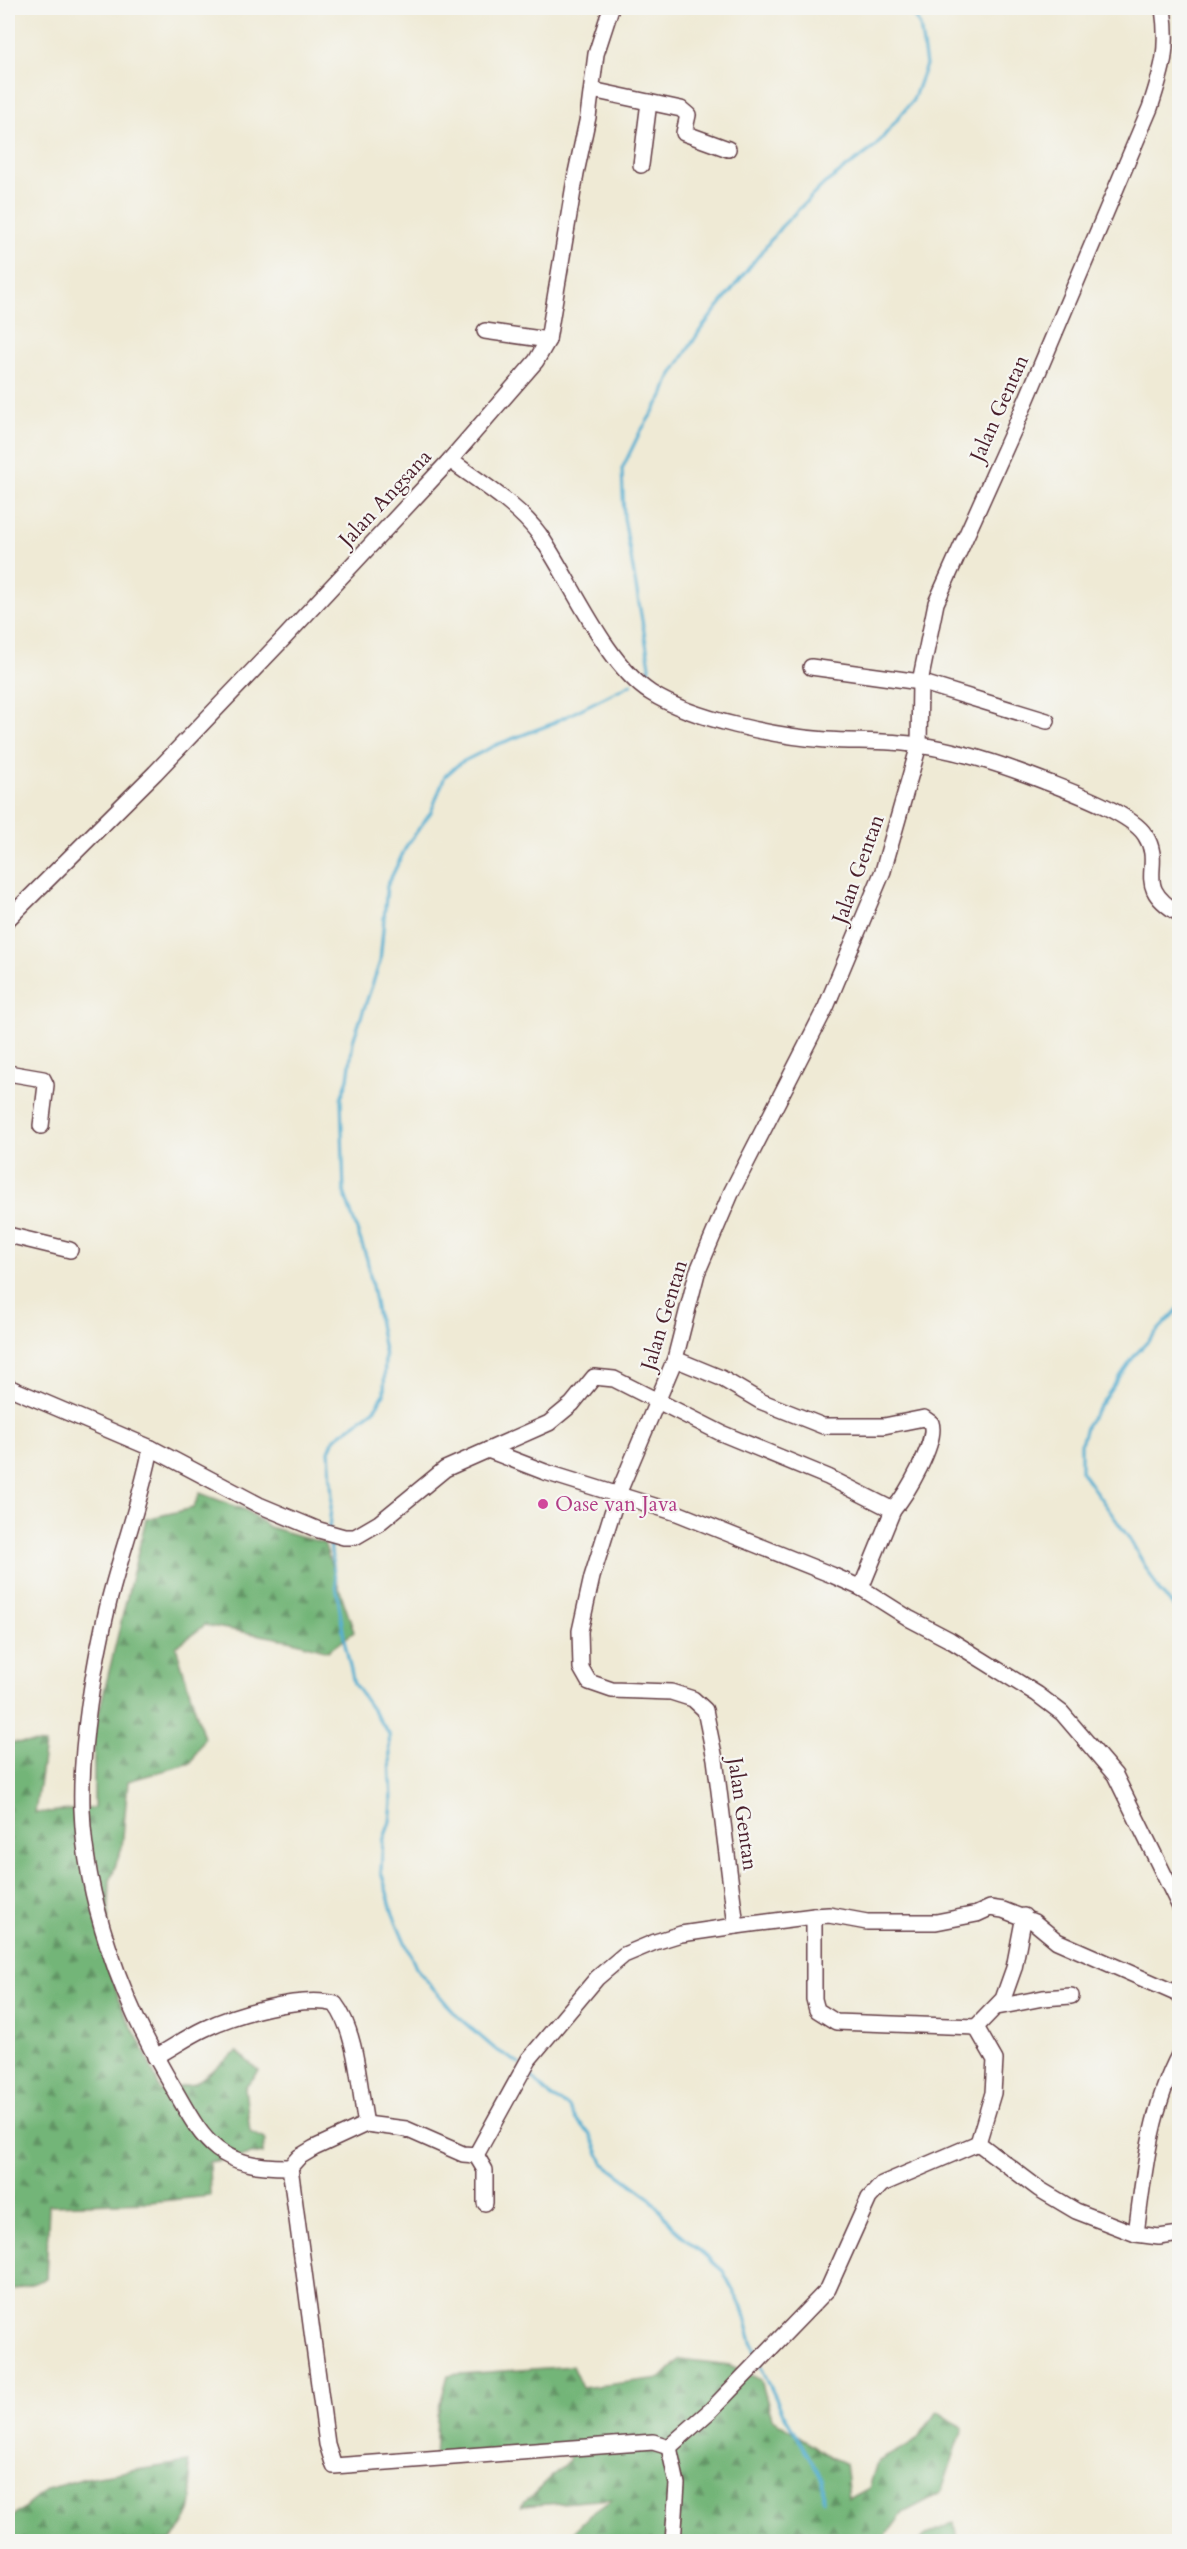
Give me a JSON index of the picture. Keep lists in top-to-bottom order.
{
  "streets": {
    "street": ["Jalan Gentan", "Jalan Angsana"]
  },
  "places": ["Oase van Java"]
}
